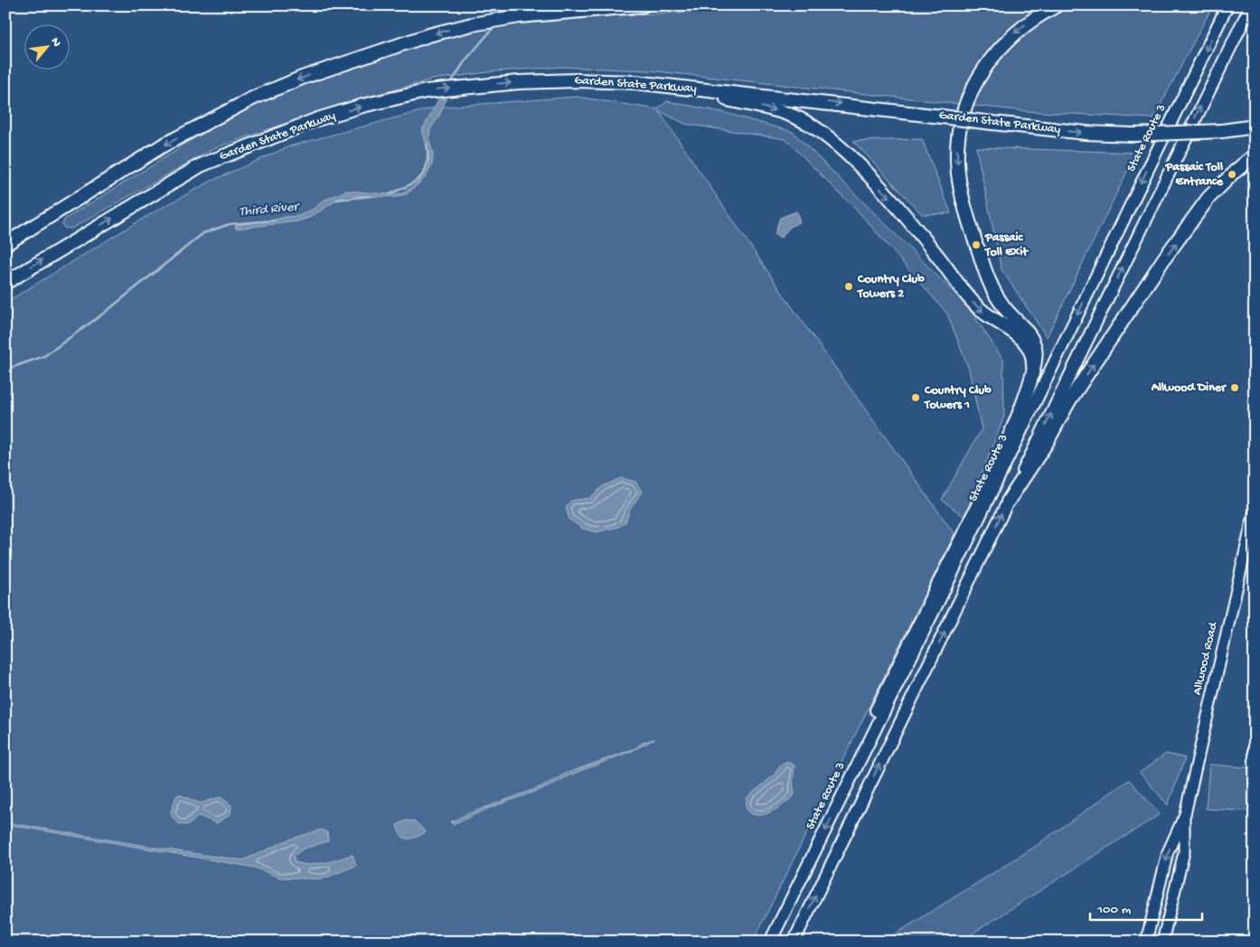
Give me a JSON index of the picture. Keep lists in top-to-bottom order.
{
  "streets": {
    "highway": ["Garden State Parkway", "State Route 3"],
    "main road": ["Allwood Road"]
  },
  "water": ["Third River"],
  "places": [
    "Passaic Toll Entrance",
    "Passaic Toll Exit",
    "Country Club Towers 2",
    "Allwood Diner",
    "Country Club Towers 1"
  ],
  "scale_bar": "100 m",
  "north": "top right"
}
